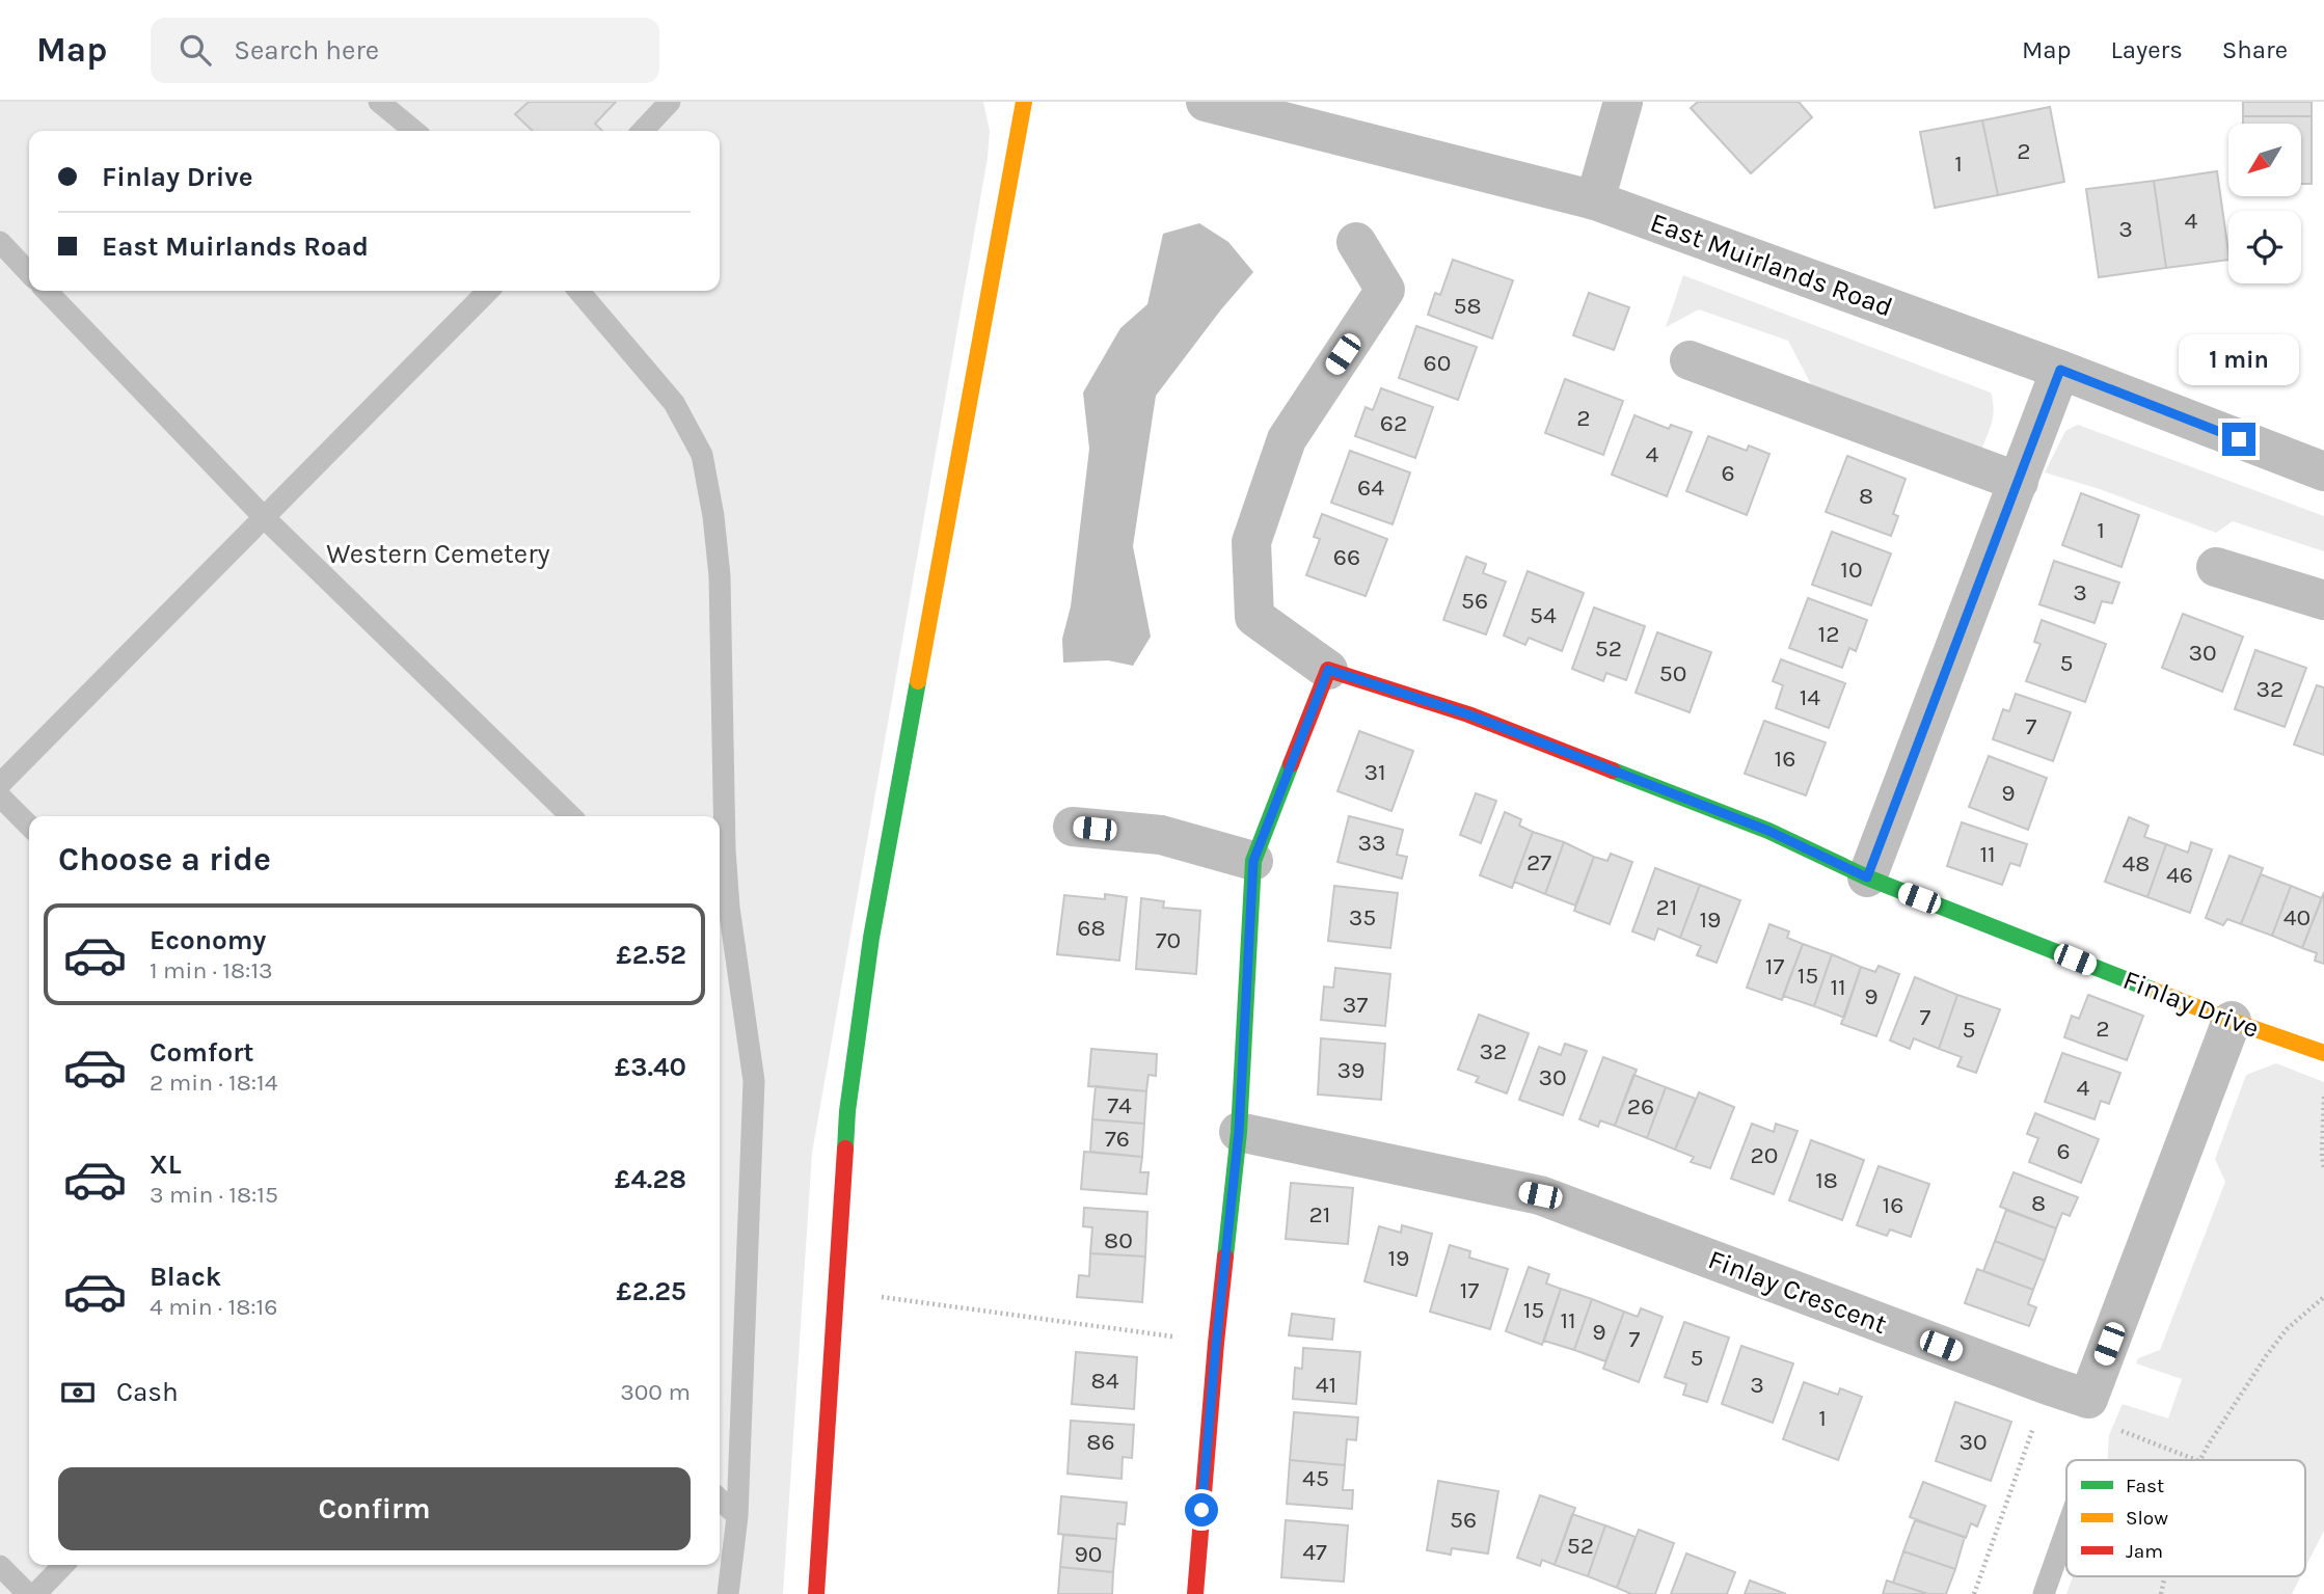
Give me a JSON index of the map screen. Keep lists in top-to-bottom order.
{
  "streets": {
    "street": ["East Muirlands Road", "Finlay Drive", "Finlay Crescent"]
  },
  "crossings": [
    ["Finlay Drive", "Finlay Crescent"]
  ],
  "parks": ["Western Cemetery"],
  "house_numbers": [
    "2",
    "1",
    "4",
    "3",
    "58",
    "60",
    "2",
    "62",
    "4",
    "6",
    "64",
    "8",
    "1",
    "66",
    "10",
    "3",
    "56",
    "54",
    "12",
    "52",
    "30",
    "5",
    "50",
    "32",
    "14",
    "7",
    "16",
    "31",
    "9",
    "33",
    "11",
    "27",
    "48",
    "46",
    "21",
    "35",
    "40",
    "19",
    "68",
    "70",
    "17",
    "15",
    "11",
    "9",
    "37",
    "7",
    "2",
    "5",
    "32",
    "39",
    "30",
    "4",
    "74",
    "26",
    "76",
    "6",
    "20",
    "18",
    "8",
    "16",
    "21",
    "80",
    "19",
    "17",
    "15",
    "11",
    "9",
    "7",
    "5",
    "84",
    "41",
    "3",
    "1",
    "86",
    "30",
    "45",
    "56",
    "52",
    "47",
    "90"
  ],
  "legend": ["Fast", "Slow", "Jam"],
  "north": "bottom left",
  "page": {
    "header": "Map",
    "search": "Search here",
    "nav": ["Map", "Layers", "Share"],
    "banner": ["Finlay Drive", "East Muirlands Road"],
    "bubble": "1 min",
    "heading": "Choose a ride",
    "list": [
      {
        "name": "Economy",
        "note": "1 min · 18:13",
        "value": "£2.52"
      },
      {
        "name": "Comfort",
        "note": "2 min · 18:14",
        "value": "£3.40"
      },
      {
        "name": "XL",
        "note": "3 min · 18:15",
        "value": "£4.28"
      },
      {
        "name": "Black",
        "note": "4 min · 18:16",
        "value": "£2.25"
      }
    ],
    "pay": ["Cash", "300 m"],
    "buttons": "Confirm"
  }
}
